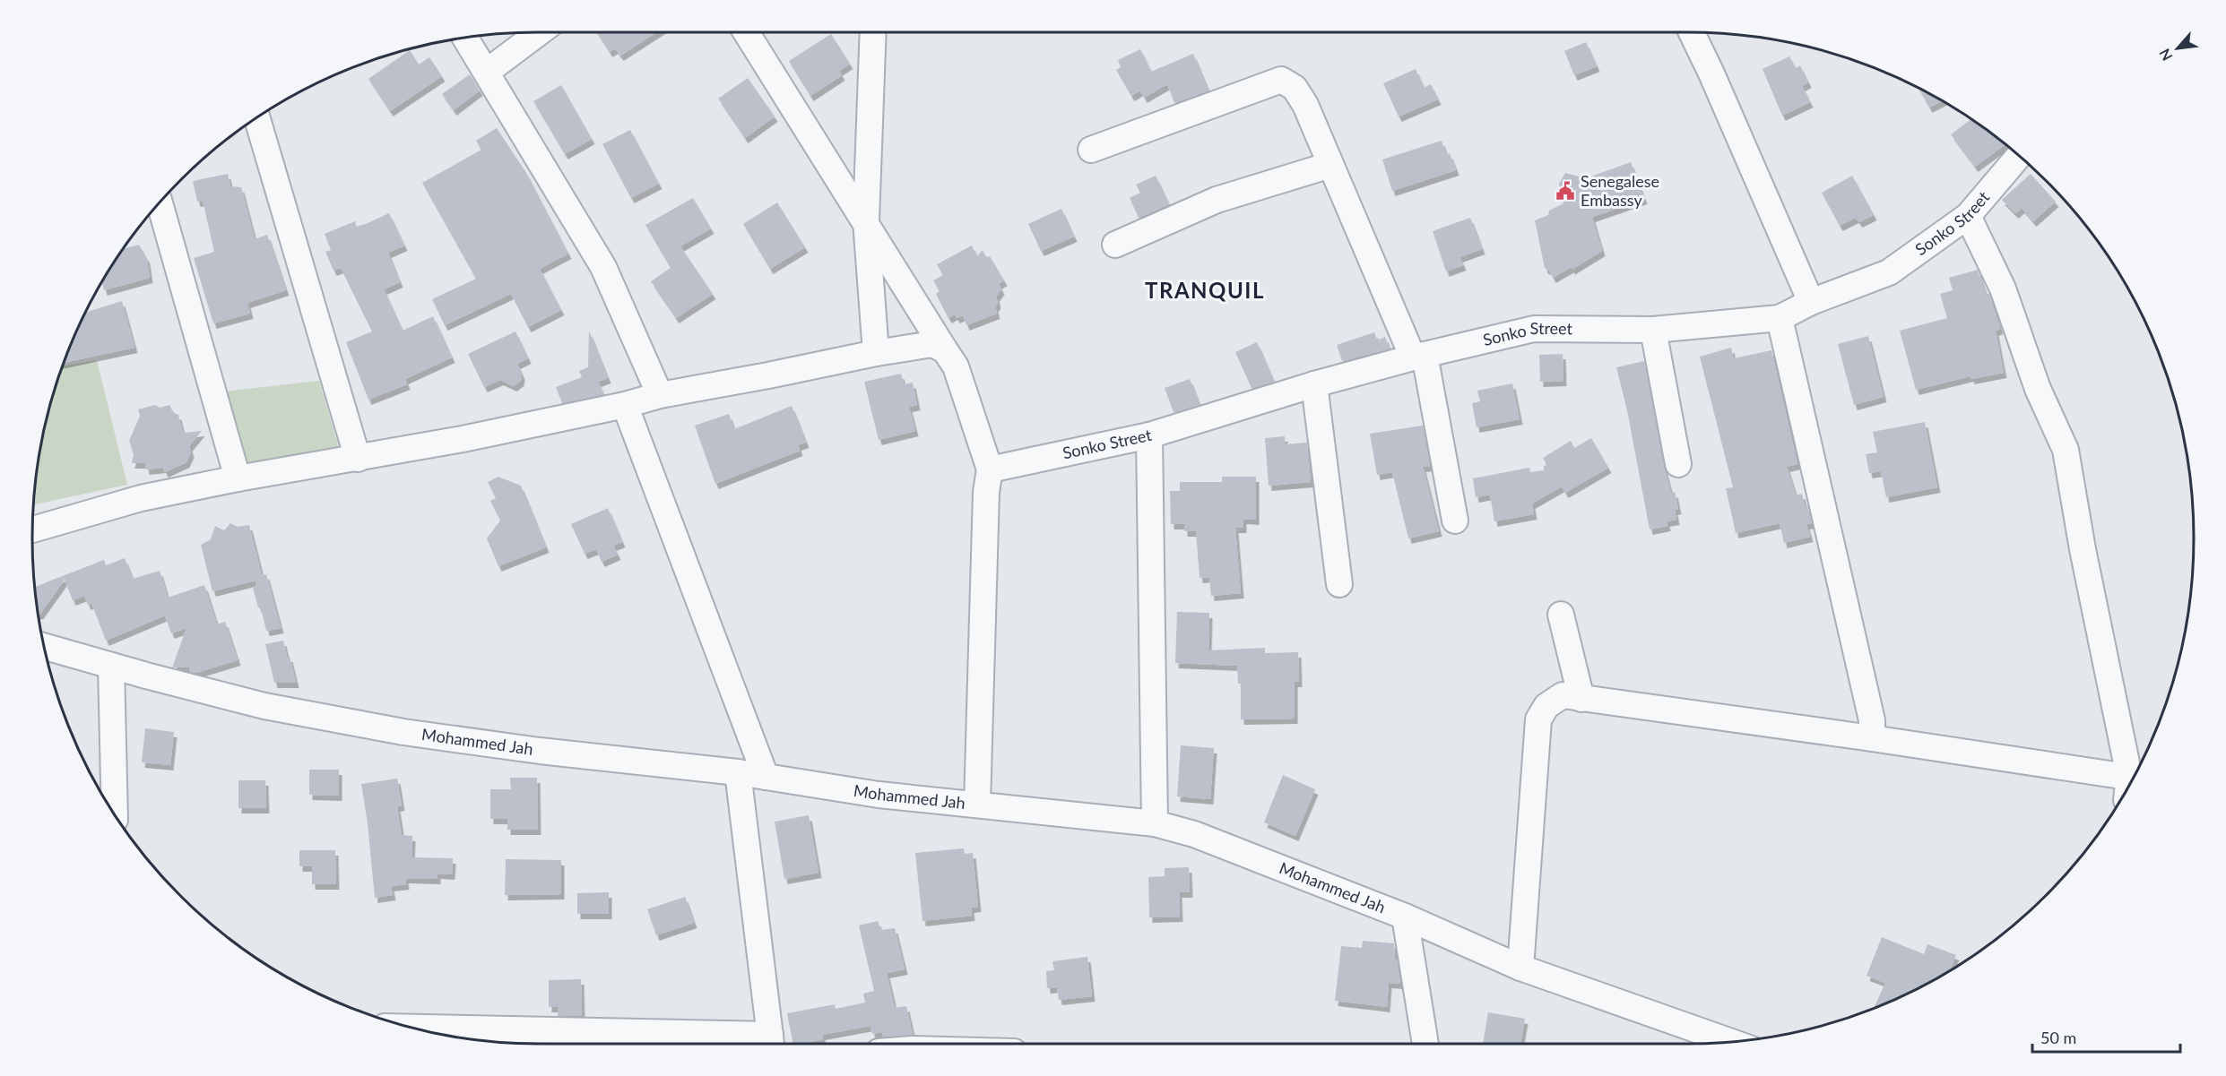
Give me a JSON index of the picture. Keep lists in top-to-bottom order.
{
  "streets": {
    "street": ["Sonko Street", "Mohammed Jah"]
  },
  "districts": ["TRANQUIL"],
  "places": {
    "public building": ["Senegalese Embassy"]
  },
  "scale_bar": "50 m",
  "north": "bottom left"
}
